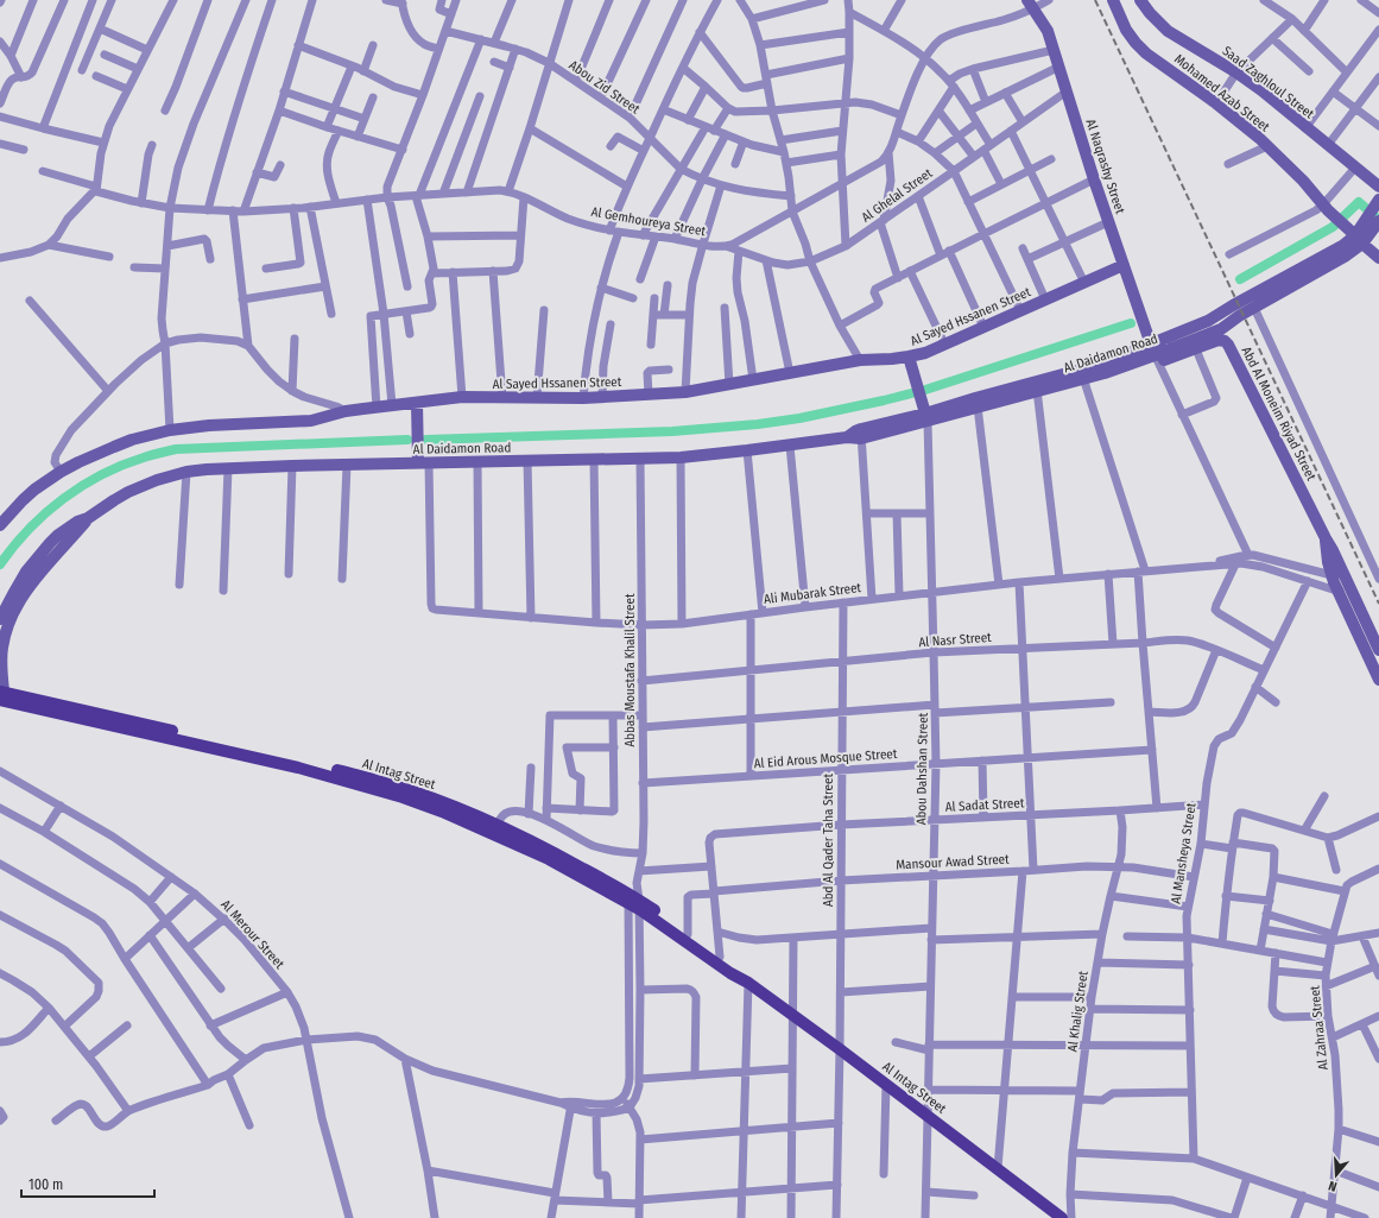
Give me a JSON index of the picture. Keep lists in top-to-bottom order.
{
  "streets": {
    "main road": [
      "Saad Zaghloul Street",
      "Mohamed Azab Street",
      "Al Naqrashy Street",
      "Al Sayed Hssanen Street",
      "Al Daidamon Road",
      "Abd Al Moneim Riyad Street",
      "Al Intag Street"
    ],
    "street": [
      "Abou Zid Street",
      "Al Ghelal Street",
      "Al Gemhoureya Street",
      "Ali Mubarak Street",
      "Al Nasr Street",
      "Abbas Moustafa Khalil Street",
      "Al Eid Arous Mosque Street",
      "Abou Dahshan Street",
      "Al Sadat Street",
      "Abd Al Qader Taha Street",
      "Al Mansheya Street",
      "Mansour Awad Street",
      "Al Merour Street",
      "Al Khalig Street",
      "Al Zahraa Street"
    ]
  },
  "crossings": [
    ["Mohamed Azab Street", "Al Daidamon Road"],
    ["Al Naqrashy Street", "Al Ghelal Street"],
    ["Al Naqrashy Street", "Al Gemhoureya Street"],
    ["Al Naqrashy Street", "Al Sayed Hssanen Street"],
    ["Al Naqrashy Street", "Al Daidamon Road"],
    ["Al Naqrashy Street", "Abd Al Moneim Riyad Street"],
    ["Al Ghelal Street", "Al Gemhoureya Street"],
    ["Al Daidamon Road", "Abd Al Moneim Riyad Street"],
    ["Al Daidamon Road", "Ali Mubarak Street"],
    ["Al Daidamon Road", "Abbas Moustafa Khalil Street"],
    ["Al Daidamon Road", "Abou Dahshan Street"],
    ["Al Daidamon Road", "Al Intag Street"],
    ["Ali Mubarak Street", "Abbas Moustafa Khalil Street"],
    ["Ali Mubarak Street", "Abou Dahshan Street"],
    ["Ali Mubarak Street", "Abd Al Qader Taha Street"],
    ["Al Nasr Street", "Abbas Moustafa Khalil Street"],
    ["Al Nasr Street", "Abou Dahshan Street"],
    ["Al Nasr Street", "Abd Al Qader Taha Street"],
    ["Al Nasr Street", "Al Mansheya Street"],
    ["Abbas Moustafa Khalil Street", "Al Eid Arous Mosque Street"],
    ["Abbas Moustafa Khalil Street", "Al Intag Street"],
    ["Al Eid Arous Mosque Street", "Abou Dahshan Street"],
    ["Al Eid Arous Mosque Street", "Abd Al Qader Taha Street"],
    ["Abou Dahshan Street", "Al Intag Street"],
    ["Abou Dahshan Street", "Al Sadat Street"],
    ["Abou Dahshan Street", "Mansour Awad Street"],
    ["Al Intag Street", "Abd Al Qader Taha Street"],
    ["Al Intag Street", "Mansour Awad Street"],
    ["Al Sadat Street", "Abd Al Qader Taha Street"],
    ["Al Sadat Street", "Al Mansheya Street"],
    ["Al Sadat Street", "Al Khalig Street"],
    ["Abd Al Qader Taha Street", "Mansour Awad Street"],
    ["Al Mansheya Street", "Mansour Awad Street"],
    ["Mansour Awad Street", "Al Khalig Street"]
  ],
  "scale_bar": "100 m",
  "north": "bottom"
}
